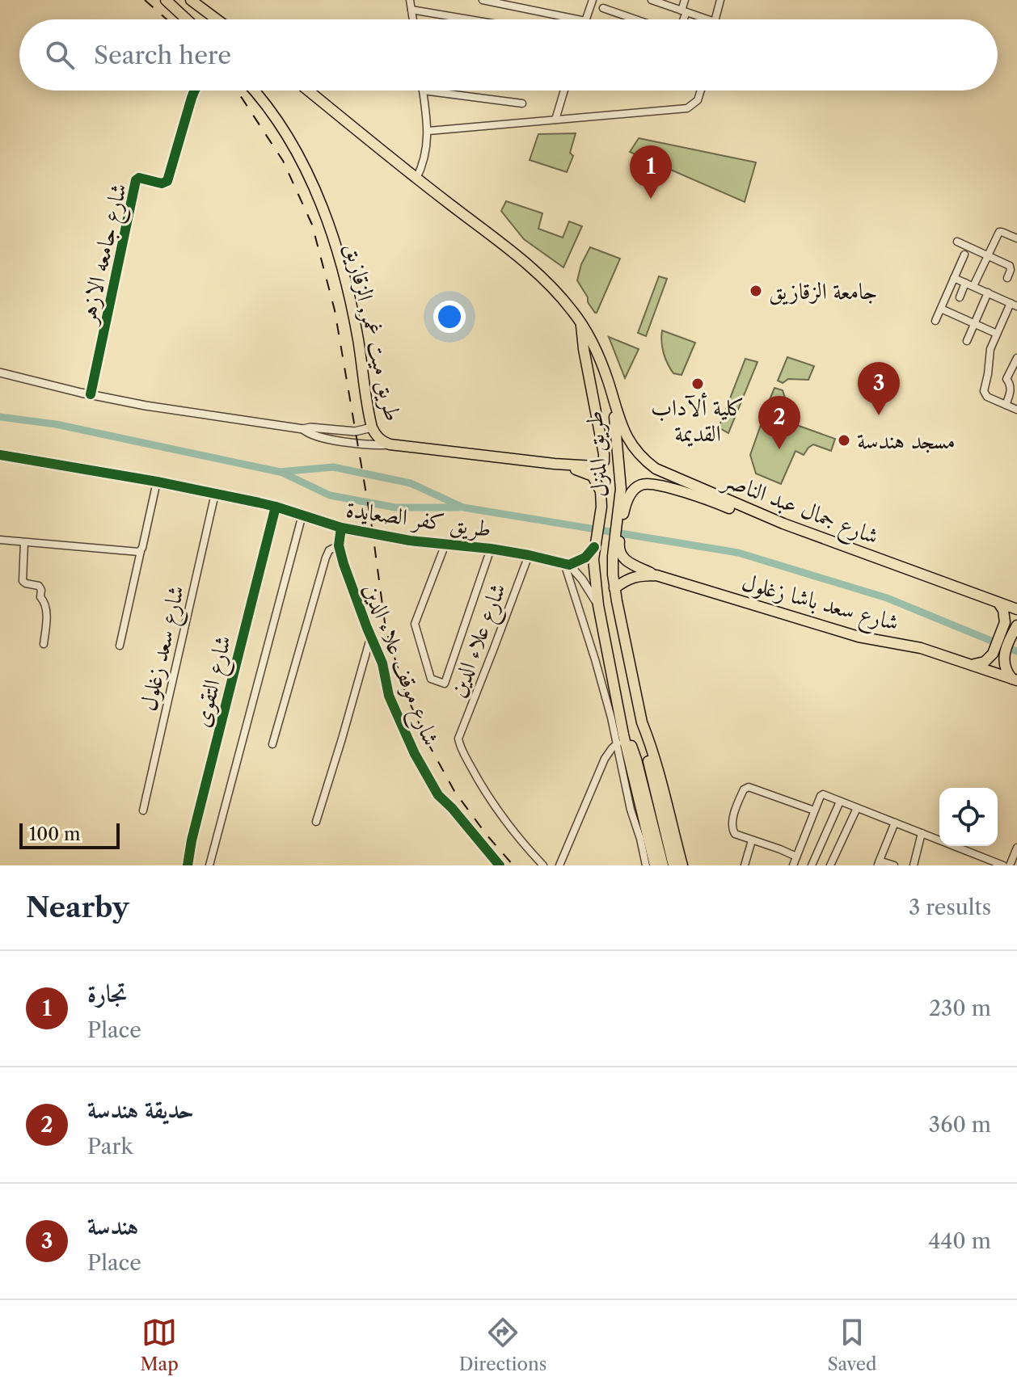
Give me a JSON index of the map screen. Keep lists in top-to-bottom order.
{
  "streets": {
    "highway": [
      "طريق ميت غمر, الزقازيق",
      "طريق المنزل",
      "شارع جمال عبد الناصر",
      "شارع سعد باشا زغلول"
    ],
    "street": [
      "شارع جامعه الازهر",
      "طريق كفر الصعايدة",
      "شارع علاء الدين",
      "شارع سعد زغلول",
      "شارع موقف علاء الدين",
      "شارع التقوى"
    ]
  },
  "crossings": [
    ["طريق المنزل", "شارع جمال عبد الناصر"],
    ["طريق كفر الصعايدة", "شارع علاء الدين"],
    ["طريق كفر الصعايدة", "شارع سعد زغلول"],
    ["طريق كفر الصعايدة", "شارع موقف علاء الدين"],
    ["طريق كفر الصعايدة", "شارع التقوى"]
  ],
  "places": ["جامعة الزقازيق", "كلية ألآداب القديمة", "مسجد هندسة"],
  "scale_bar": "100 m",
  "page": {
    "search": "Search here",
    "pins": ["1", "3", "2"],
    "scale": "100 m",
    "heading": ["Nearby", "3 results"],
    "list": [
      {
        "mark": "1",
        "name": "تجارة",
        "note": "Place",
        "value": "230 m"
      },
      {
        "mark": "2",
        "name": "حديقة هندسة",
        "note": "Park",
        "value": "360 m"
      },
      {
        "mark": "3",
        "name": "هندسة",
        "note": "Place",
        "value": "440 m"
      }
    ],
    "nav": ["Map", "Directions", "Saved"]
  }
}
